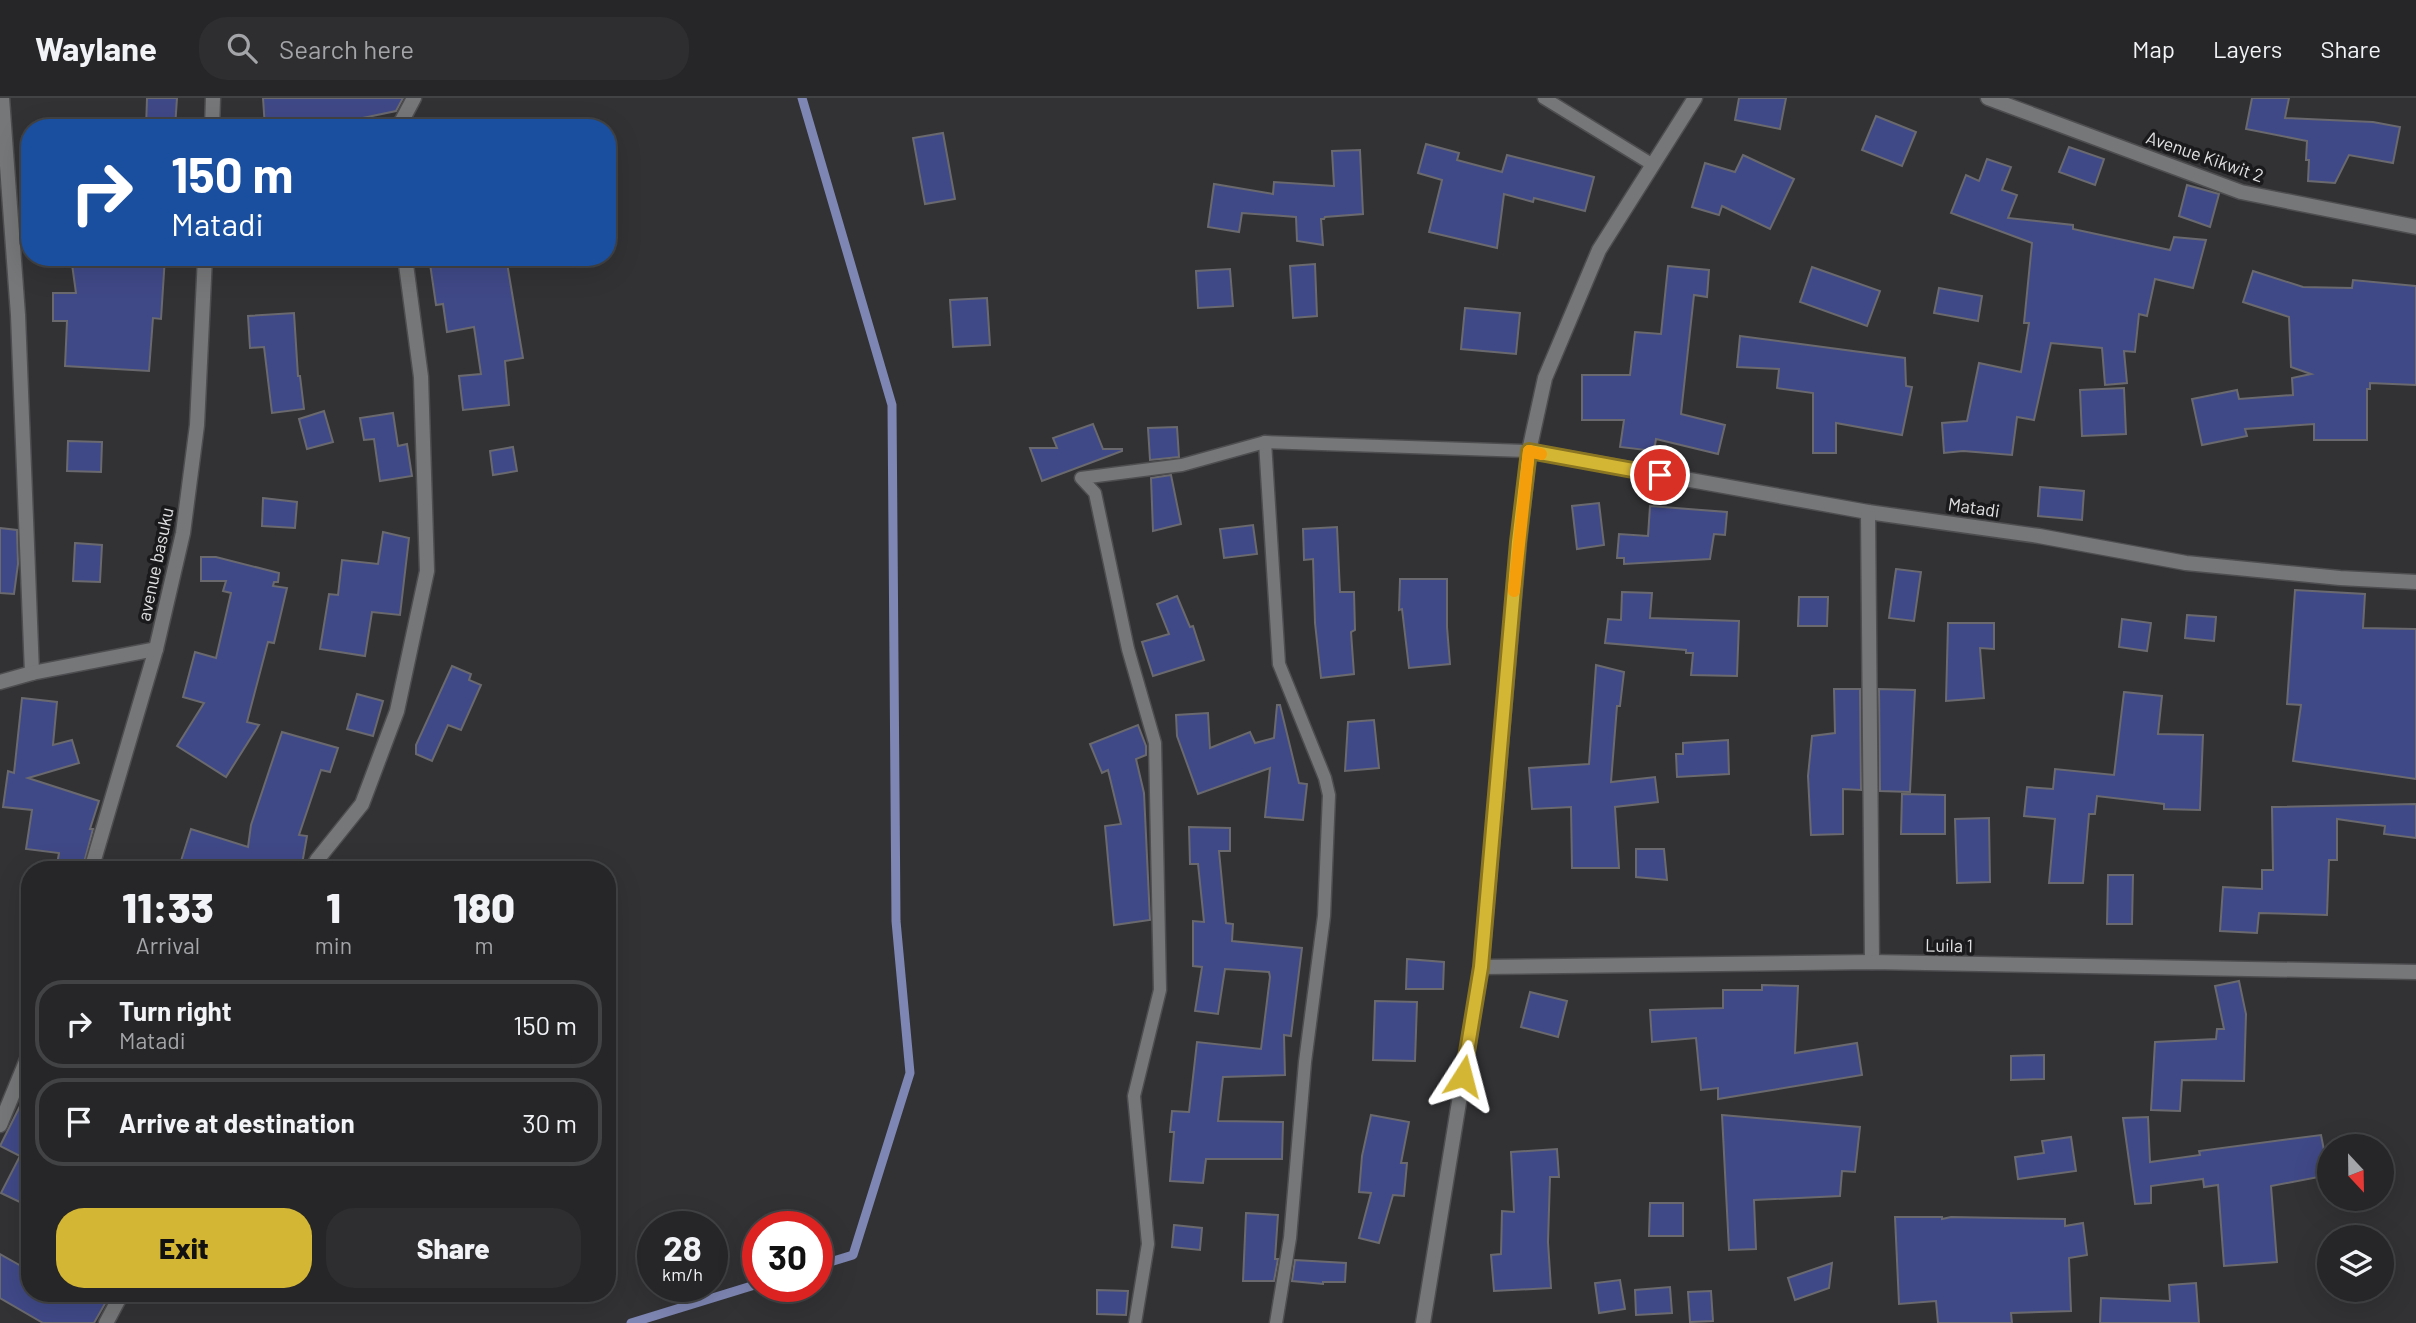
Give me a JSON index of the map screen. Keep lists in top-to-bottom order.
{
  "streets": {
    "street": [
      "Avenue Kikwit 2",
      "Matadi",
      "avenue basuku",
      "Luila 1"
    ]
  },
  "north": "bottom",
  "page": {
    "header": "Waylane",
    "search": "Search here",
    "nav": ["Map", "Layers", "Share"],
    "turn": ["150 m", "Matadi"],
    "eta": [
      "11:33",
      "Arrival",
      "1",
      "min",
      "180",
      "m"
    ],
    "list": [
      {
        "name": "Turn right",
        "note": "Matadi",
        "value": "150 m"
      },
      {
        "name": "Arrive at destination",
        "value": "30 m"
      }
    ],
    "buttons": ["Exit", "Share"],
    "speed": "28 km/h",
    "limit": "30"
  }
}
